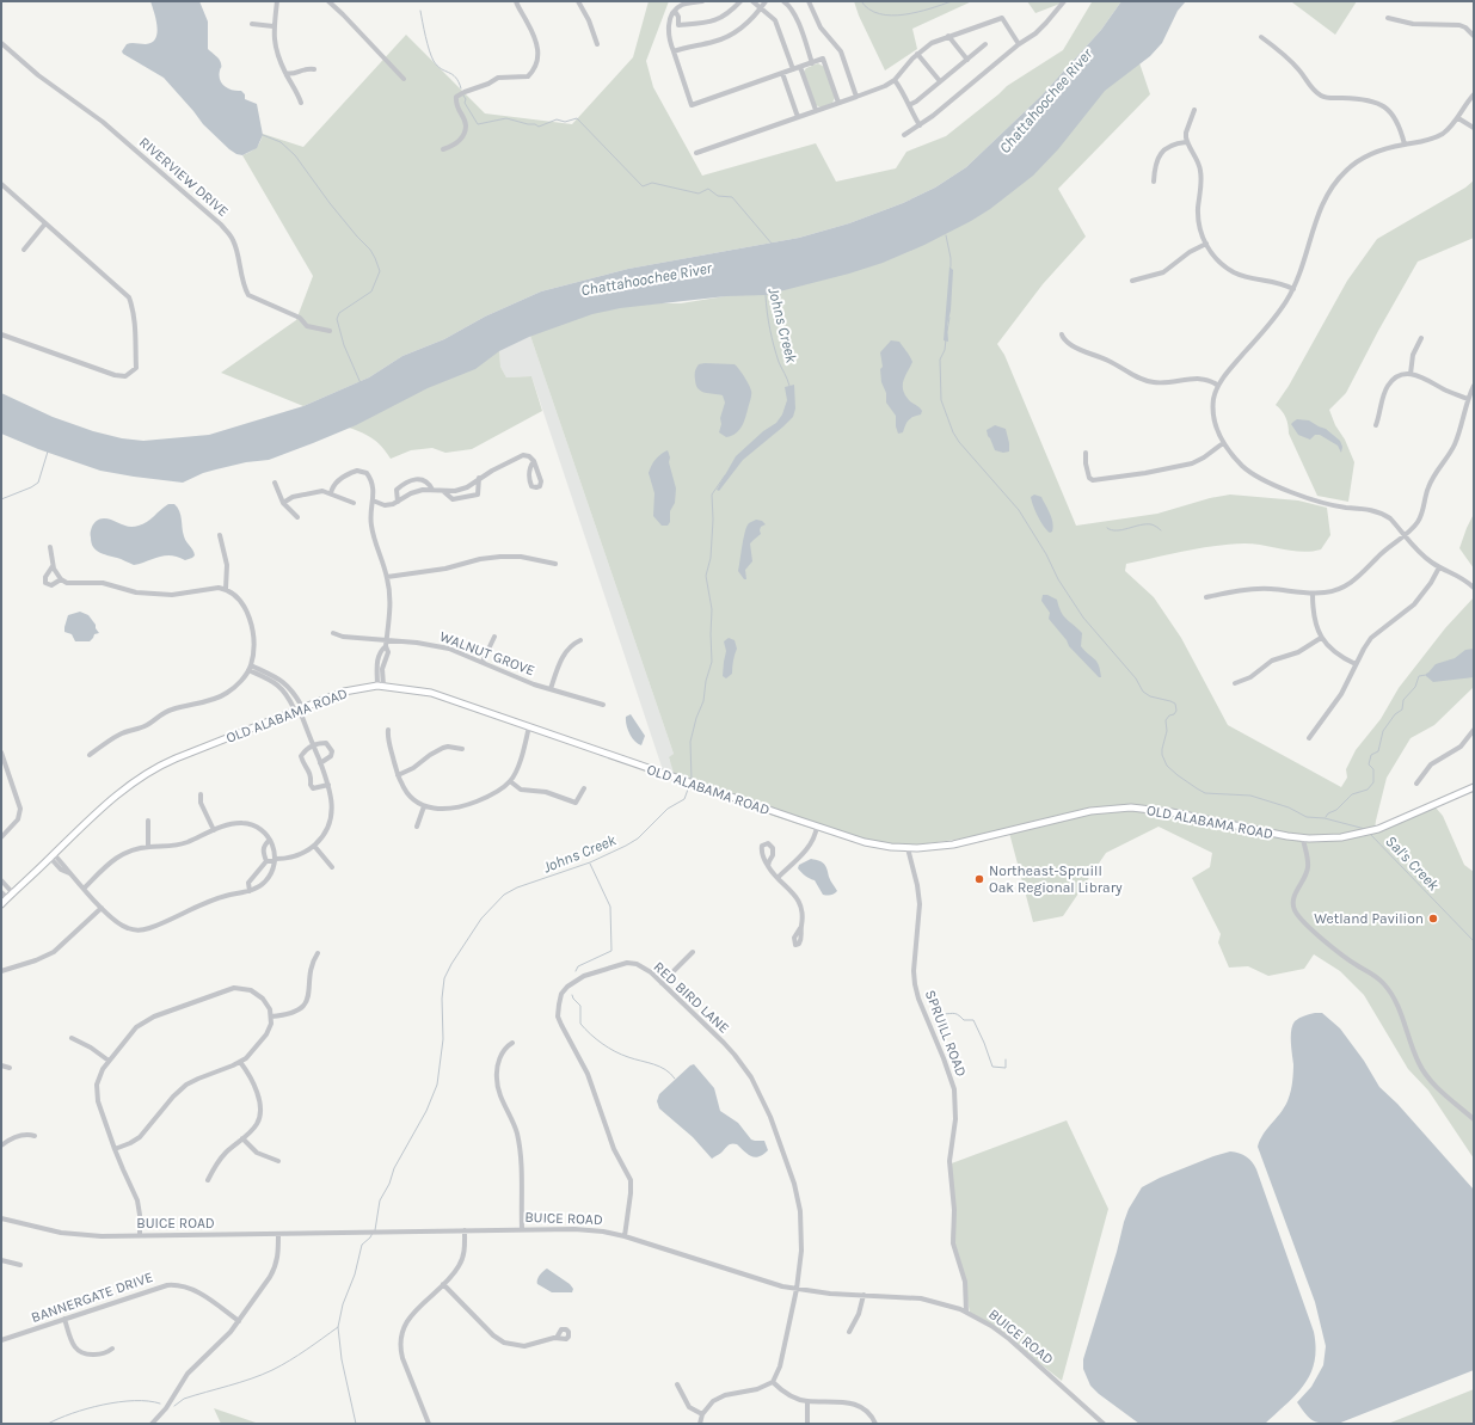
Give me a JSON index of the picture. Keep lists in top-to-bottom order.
{
  "streets": {
    "main road": ["OLD ALABAMA ROAD"],
    "street": [
      "RIVERVIEW DRIVE",
      "WALNUT GROVE",
      "RED BIRD LANE",
      "SPRUILL ROAD",
      "BUICE ROAD",
      "BANNERGATE DRIVE"
    ]
  },
  "crossings": [
    ["OLD ALABAMA ROAD", "SPRUILL ROAD"],
    ["RED BIRD LANE", "BUICE ROAD"],
    ["SPRUILL ROAD", "BUICE ROAD"]
  ],
  "water": ["Chattahoochee River", "Johns Creek", "Sal's Creek"],
  "places": ["Northeast-Spruill Oak Regional Library", "Wetland Pavilion"]
}
